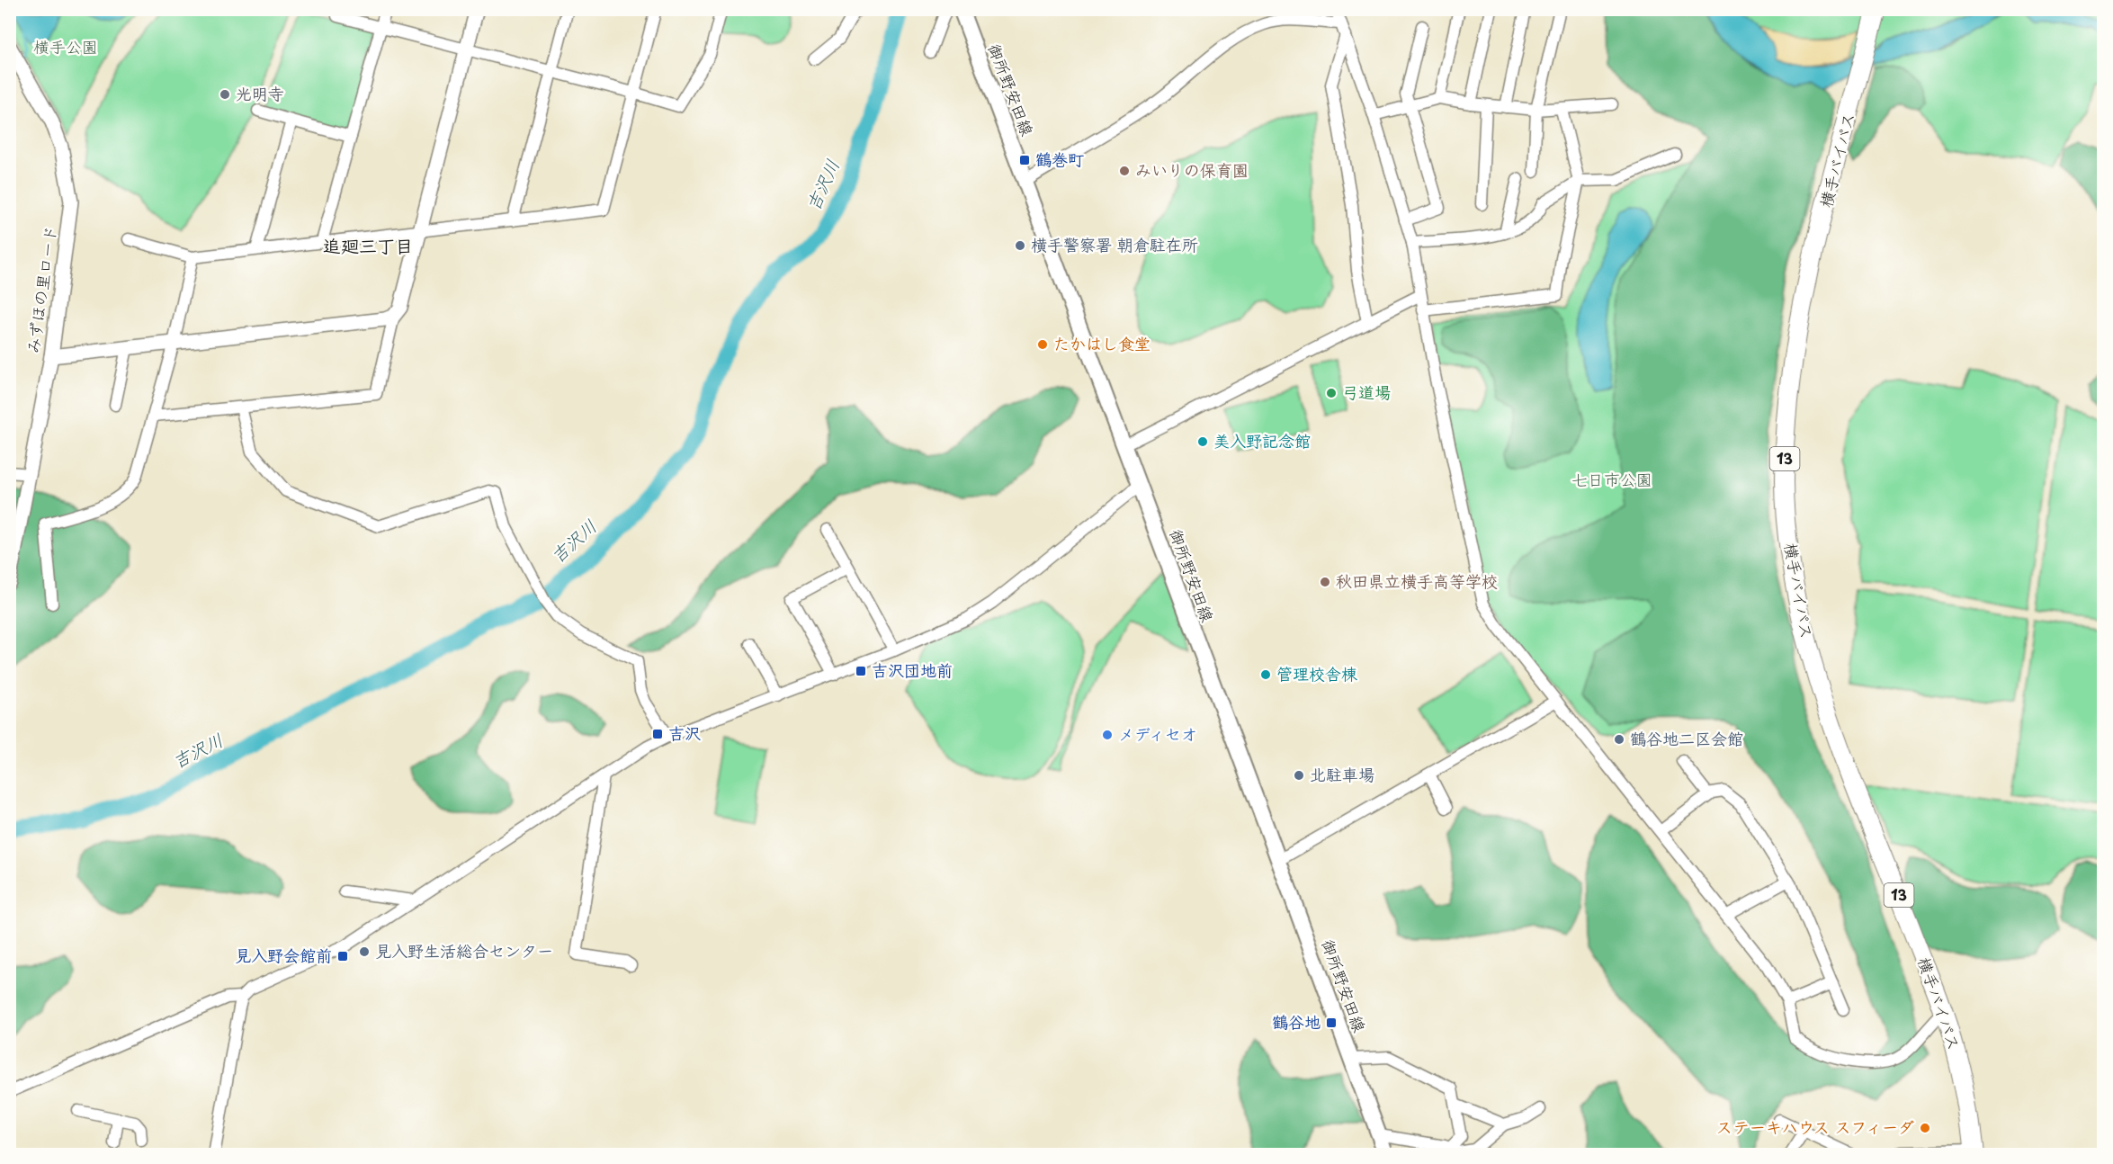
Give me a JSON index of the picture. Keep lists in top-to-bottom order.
{
  "streets": {
    "highway": ["横手バイパス", "13"],
    "main road": ["御所野安田線"],
    "street": ["みずほの里ロード"]
  },
  "districts": ["追廻三丁目"],
  "water": ["吉沢川"],
  "parks": ["横手公園", "七日市公園"],
  "places": {
    "other": [
      "光明寺",
      "みいりの保育園",
      "横手警察署 朝倉駐在所",
      "たかはし食堂",
      "弓道場",
      "美入野記念館",
      "秋田県立横手高等学校",
      "管理校舎棟",
      "メディセオ",
      "鶴谷地二区会館",
      "北駐車場",
      "見入野生活総合センター",
      "ステーキハウス スフィーダ"
    ],
    "transit": [
      "鶴巻町",
      "吉沢団地前",
      "吉沢",
      "見入野会館前",
      "鶴谷地"
    ]
  }
}
